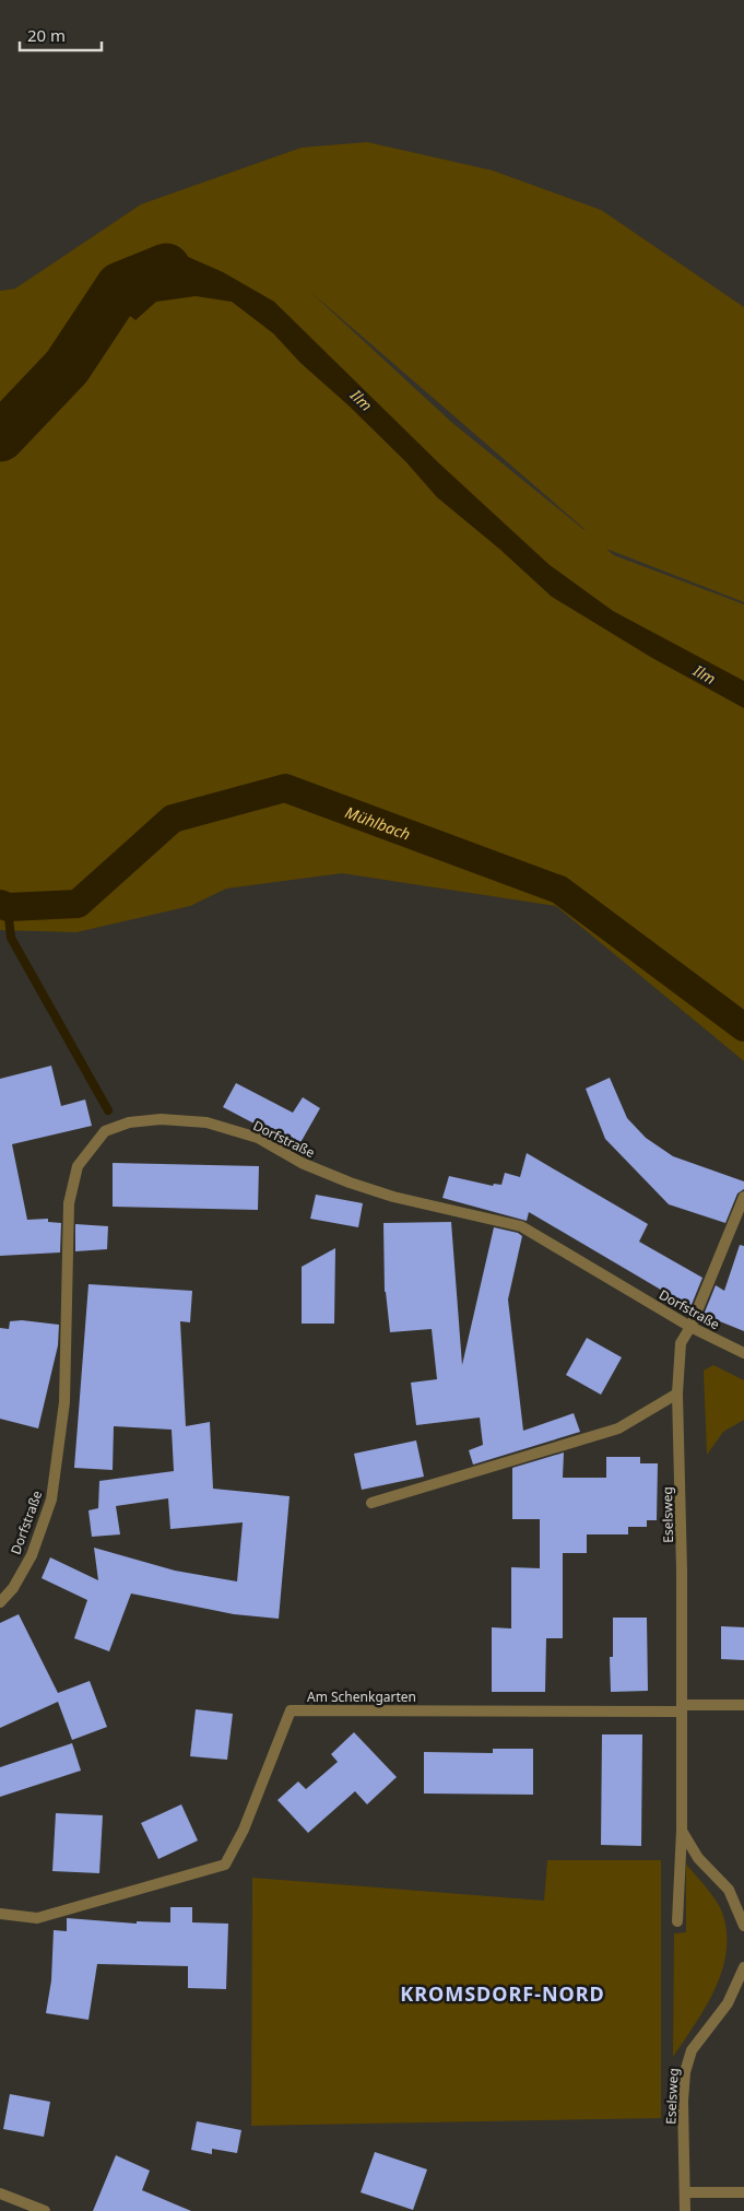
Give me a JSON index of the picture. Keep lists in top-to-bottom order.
{
  "streets": {
    "street": ["Dorfstraße", "Eselsweg", "Am Schenkgarten"]
  },
  "crossings": [
    ["Dorfstraße", "Eselsweg"],
    ["Eselsweg", "Am Schenkgarten"]
  ],
  "districts": ["KROMSDORF-NORD"],
  "water": ["Ilm", "Mühlbach"],
  "scale_bar": "20 m"
}
